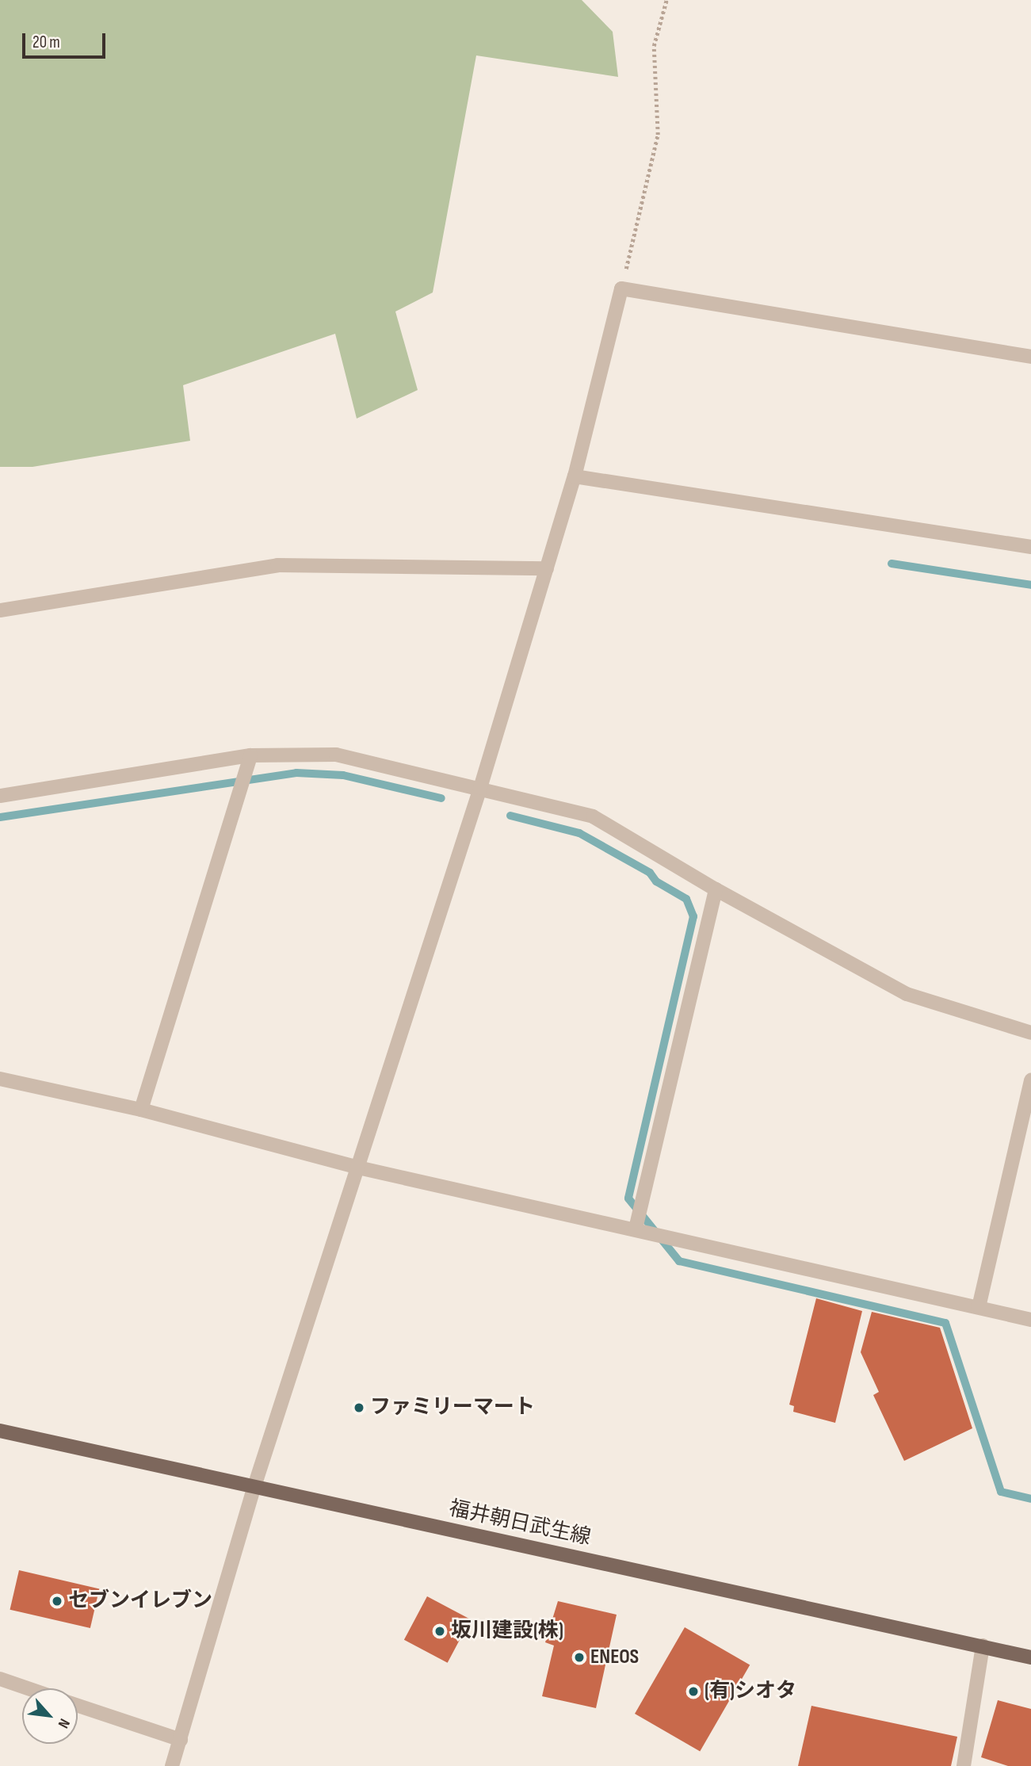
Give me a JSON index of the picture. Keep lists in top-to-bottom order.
{
  "streets": {
    "main road": ["福井朝日武生線"]
  },
  "places": [
    "ファミリーマート",
    "セブンイレブン",
    "坂川建設(株)",
    "ENEOS",
    "(有)シオタ"
  ],
  "scale_bar": "20 m",
  "north": "bottom right"
}
